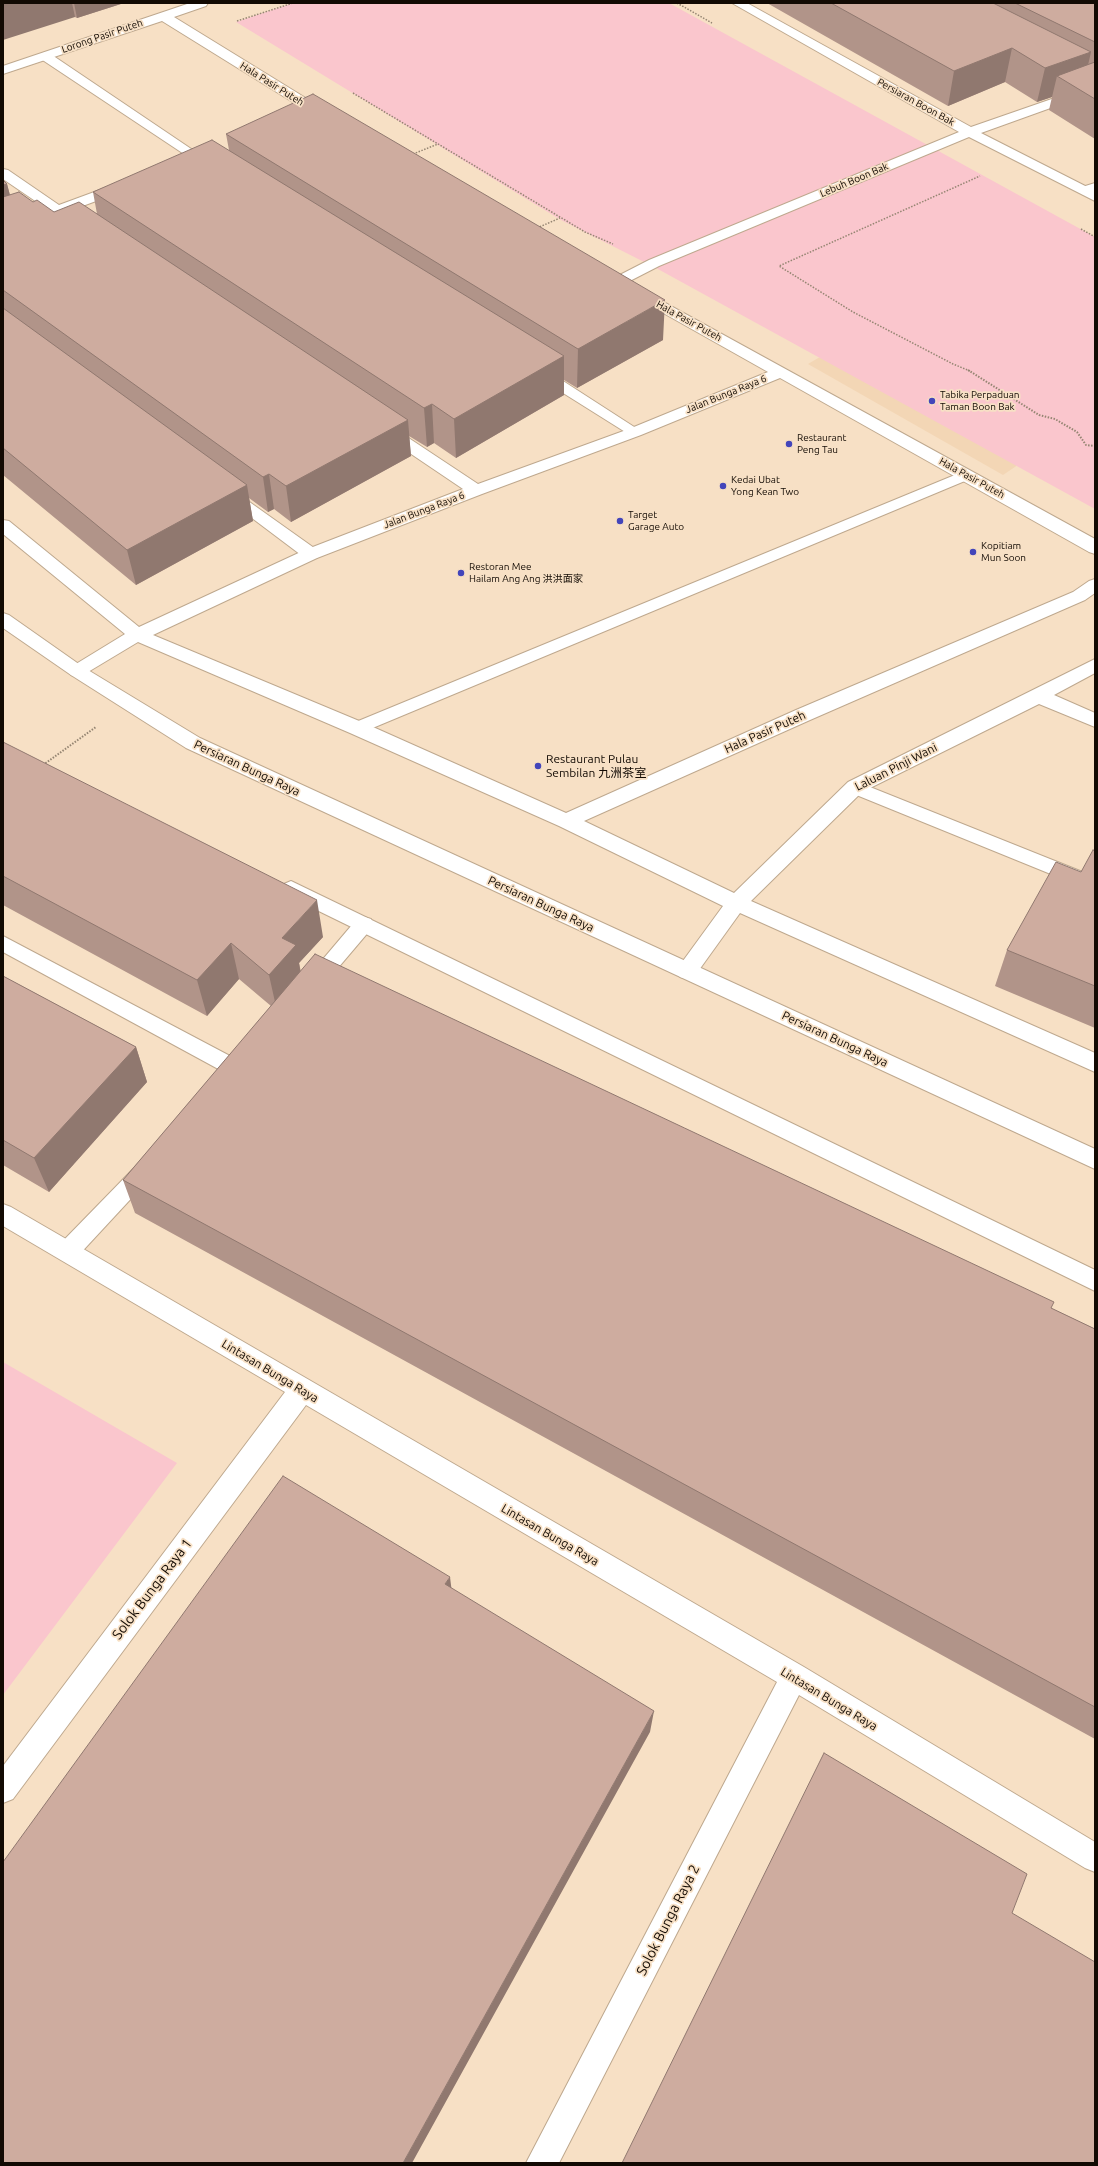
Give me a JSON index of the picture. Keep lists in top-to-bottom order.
{
  "streets": {
    "street": [
      "Lorong Pasir Puteh",
      "Hala Pasir Puteh",
      "Persiaran Boon Bak",
      "Lebuh Boon Bak",
      "Jalan Bunga Raya 6",
      "Laluan Pinji Wani",
      "Persiaran Bunga Raya",
      "Lintasan Bunga Raya",
      "Solok Bunga Raya 1",
      "Solok Bunga Raya 2"
    ]
  },
  "crossings": [
    ["Lorong Pasir Puteh", "Hala Pasir Puteh"],
    ["Hala Pasir Puteh", "Lebuh Boon Bak"],
    ["Hala Pasir Puteh", "Jalan Bunga Raya 6"],
    ["Persiaran Boon Bak", "Lebuh Boon Bak"],
    ["Jalan Bunga Raya 6", "Persiaran Bunga Raya"],
    ["Laluan Pinji Wani", "Persiaran Bunga Raya"],
    ["Lintasan Bunga Raya", "Solok Bunga Raya 1"],
    ["Lintasan Bunga Raya", "Solok Bunga Raya 2"]
  ],
  "places": [
    "Tabika Perpaduan Taman Boon Bak",
    "Restaurant Peng Tau",
    "Kedai Ubat Yong Kean Two",
    "Target Garage Auto",
    "Kopitiam Mun Soon",
    "Restoran Mee Hailam Ang Ang 洪洪面家",
    "Restaurant Pulau Sembilan 九洲茶室"
  ]
}
